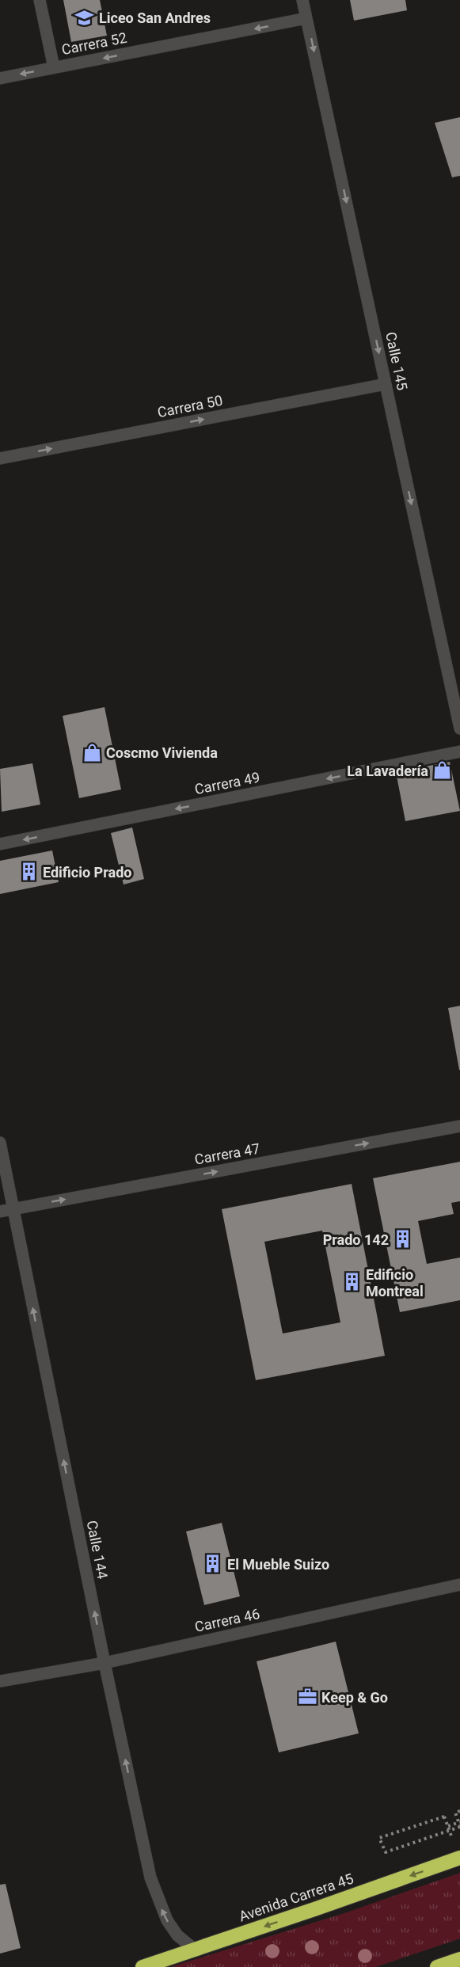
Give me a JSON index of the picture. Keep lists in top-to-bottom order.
{
  "streets": {
    "highway": ["Avenida Carrera 45"],
    "street": [
      "Carrera 52",
      "Calle 145",
      "Carrera 50",
      "Carrera 49",
      "Carrera 47",
      "Calle 144",
      "Carrera 46"
    ]
  },
  "crossings": [
    ["Carrera 52", "Calle 145"],
    ["Calle 145", "Carrera 50"],
    ["Carrera 47", "Calle 144"],
    ["Calle 144", "Carrera 46"],
    ["Calle 144", "Avenida Carrera 45"]
  ],
  "one_way": [
    "Carrera 52",
    "Calle 145",
    "Carrera 50",
    "Carrera 49",
    "Carrera 47",
    "Calle 144",
    "Avenida Carrera 45"
  ],
  "places": {
    "school or university": ["Liceo San Andres"],
    "shop": ["Coscmo Vivienda", "La Lavadería"],
    "building": [
      "Edificio Prado",
      "Prado 142",
      "Edificio Montreal",
      "El Mueble Suizo"
    ],
    "office": ["Keep & Go"]
  }
}
